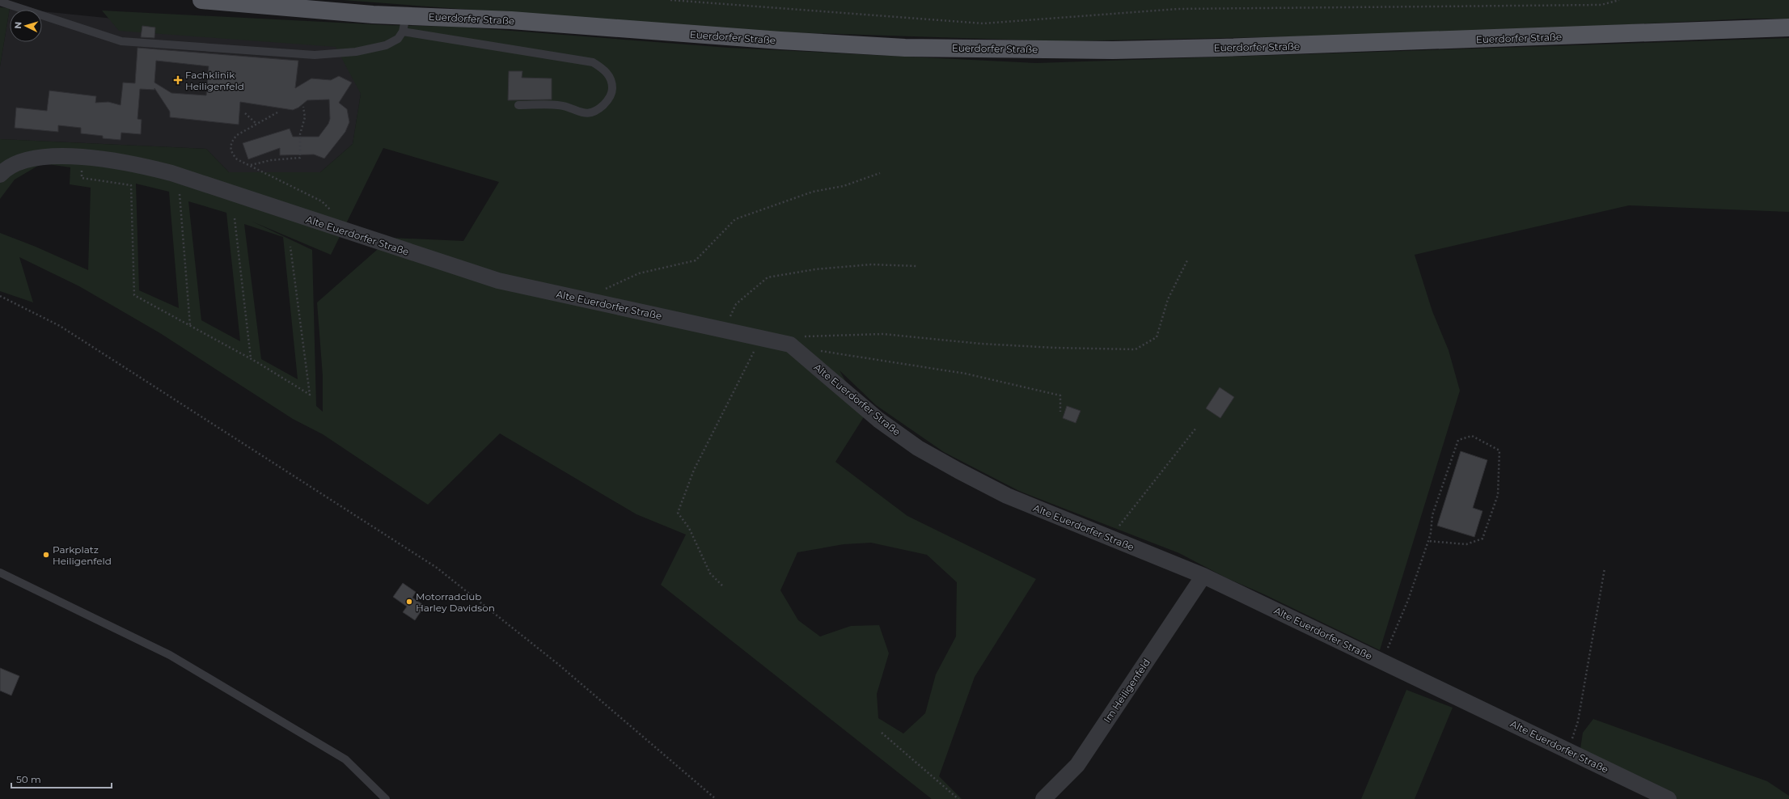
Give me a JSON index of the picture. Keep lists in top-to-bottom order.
{
  "streets": {
    "main road": ["Euerdorfer Straße"],
    "street": ["Alte Euerdorfer Straße", "Im Heiligenfeld"]
  },
  "crossings": [
    ["Alte Euerdorfer Straße", "Im Heiligenfeld"]
  ],
  "places": {
    "health": ["Fachklinik Heiligenfeld"],
    "other": ["Parkplatz Heiligenfeld", "Motorradclub Harley Davidson"]
  },
  "scale_bar": "50 m",
  "north": "left"
}
